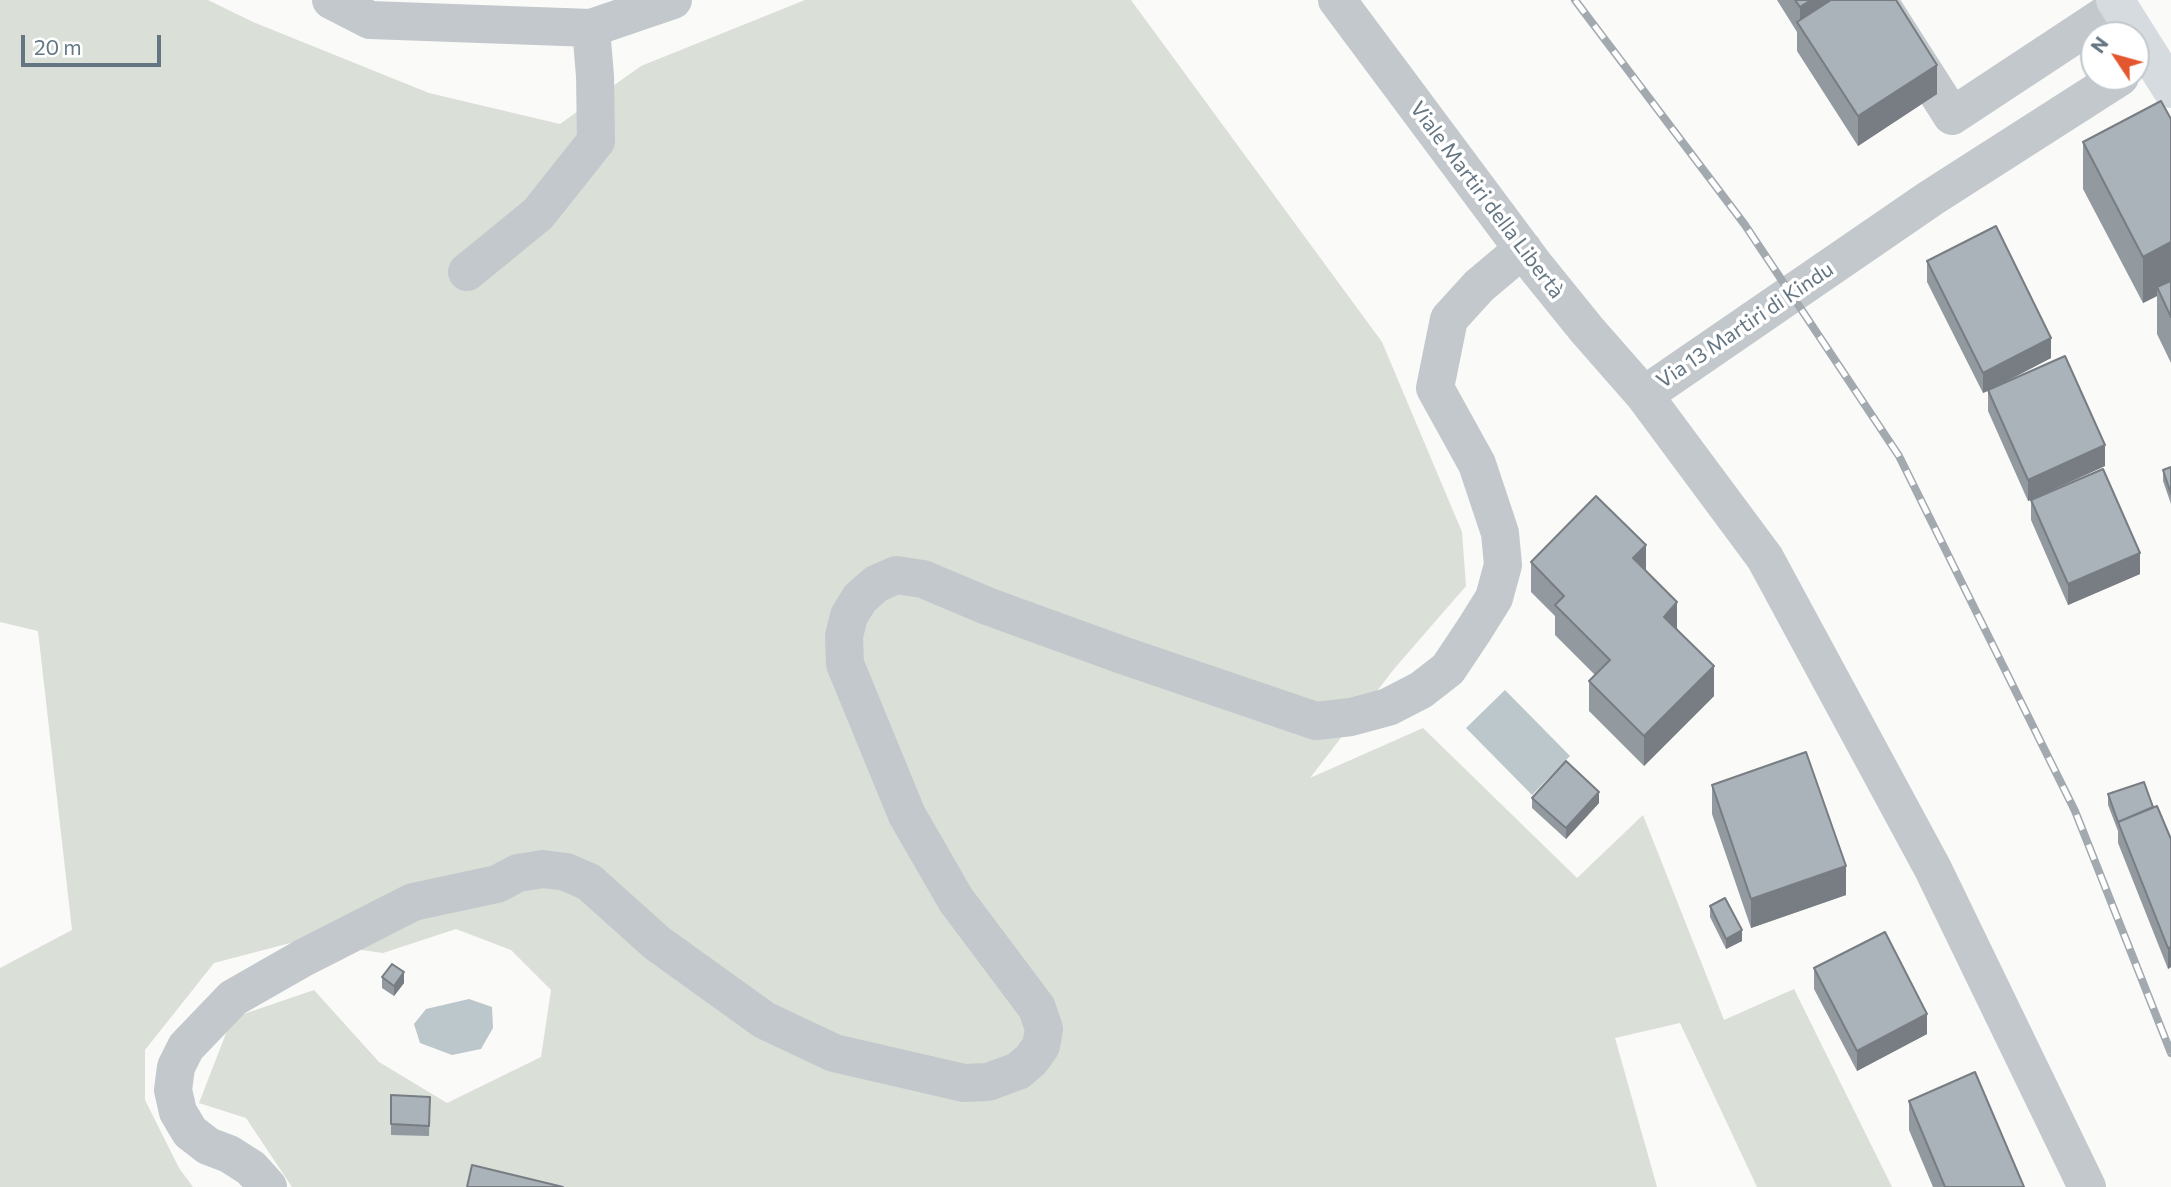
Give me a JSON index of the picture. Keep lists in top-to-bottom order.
{
  "streets": {
    "street": ["Viale Martiri della Libertà", "Via 13 Martiri di Kindu"]
  },
  "crossings": [
    ["Viale Martiri della Libertà", "Via 13 Martiri di Kindu"]
  ],
  "scale_bar": "20 m",
  "north": "top left"
}
